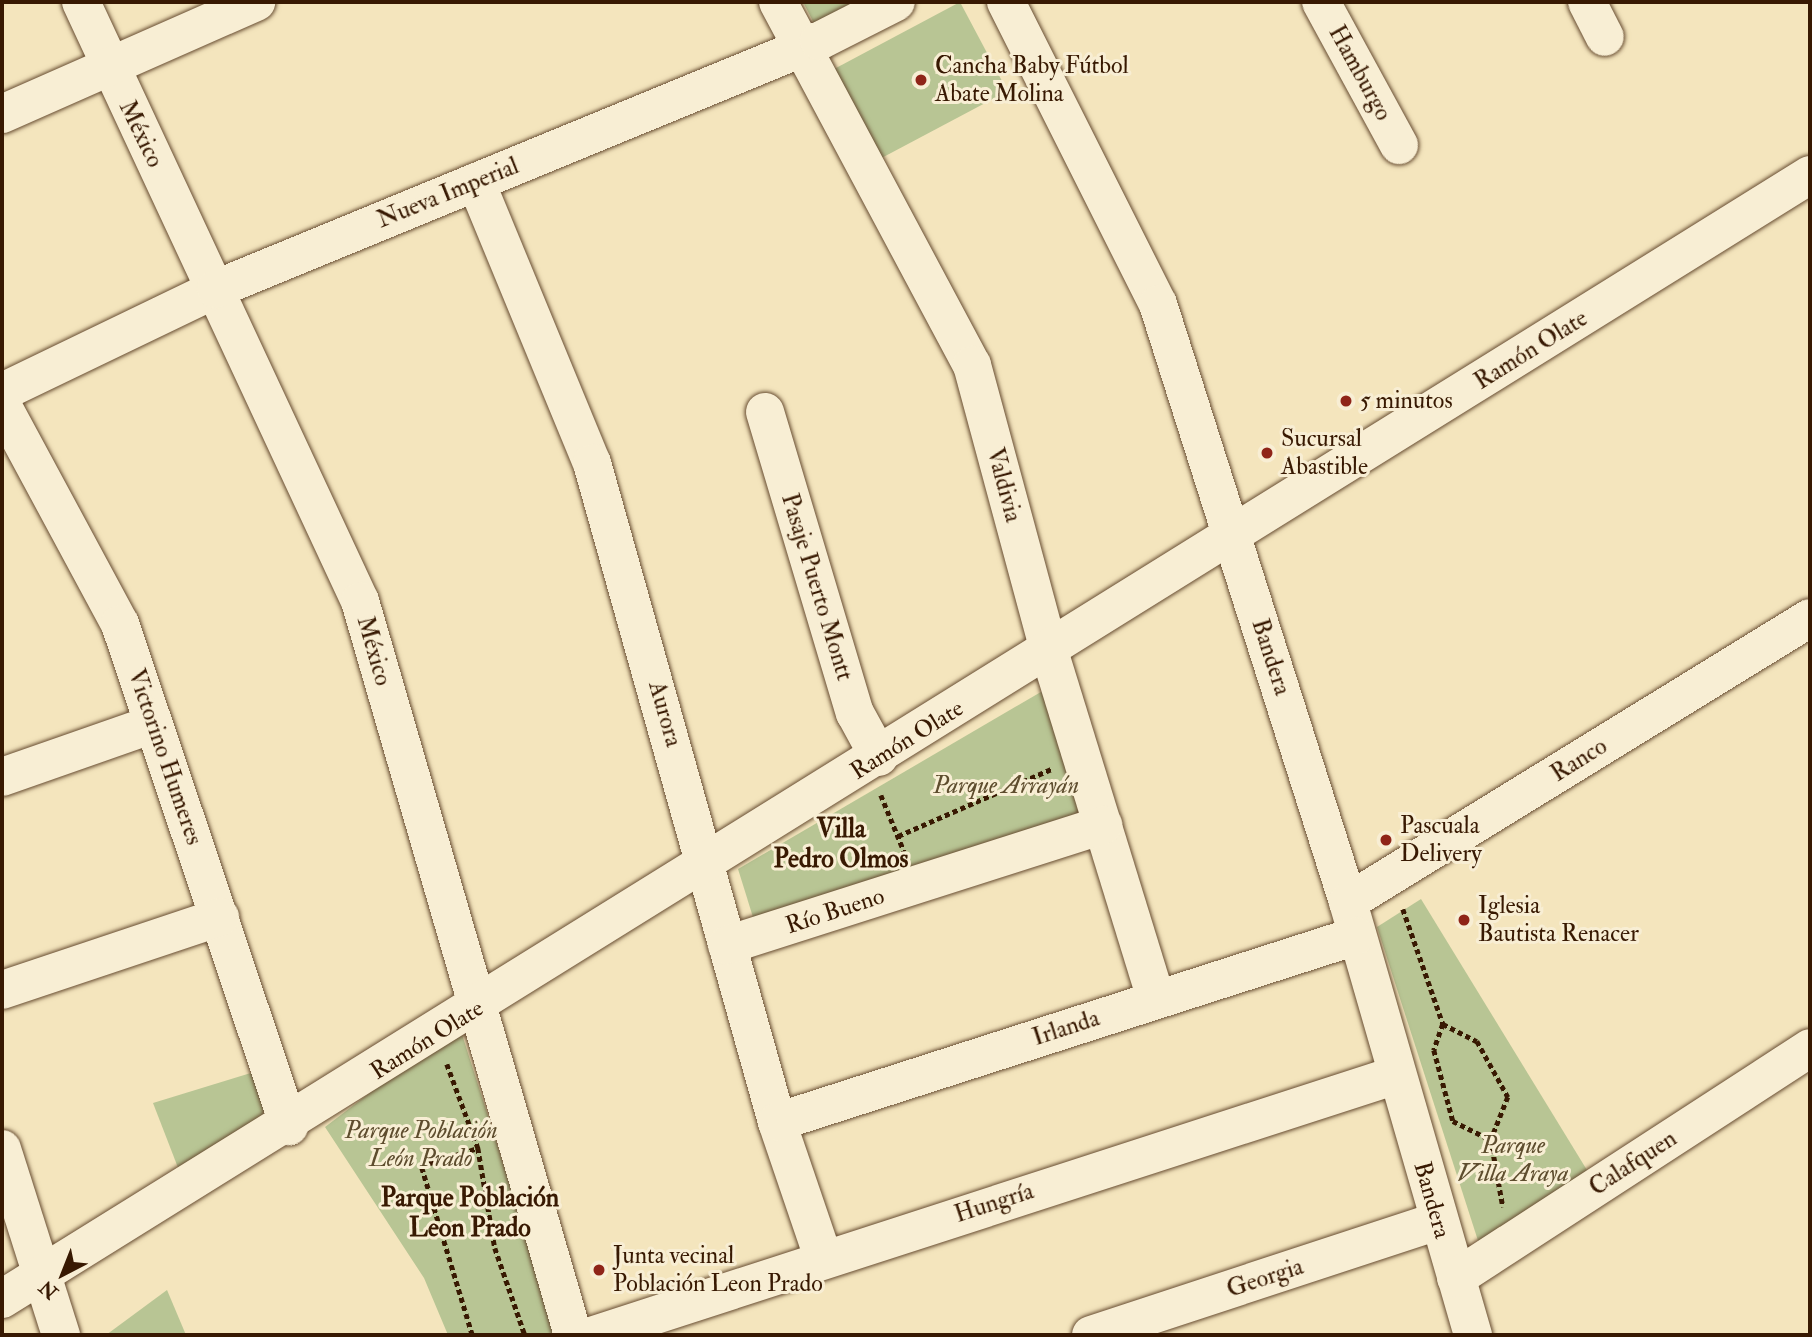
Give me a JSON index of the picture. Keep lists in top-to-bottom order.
{
  "streets": {
    "street": [
      "Hamburgo",
      "México",
      "Nueva Imperial",
      "Ramón Olate",
      "Valdivia",
      "Pasaje Puerto Montt",
      "Bandera",
      "Aurora",
      "Victorino Humeres",
      "Ranco",
      "Río Bueno",
      "Irlanda",
      "Calafquen",
      "Hungría",
      "Georgia"
    ]
  },
  "crossings": [
    ["México", "Nueva Imperial"],
    ["México", "Ramón Olate"],
    ["Nueva Imperial", "Valdivia"],
    ["Nueva Imperial", "Aurora"],
    ["Ramón Olate", "Valdivia"],
    ["Ramón Olate", "Pasaje Puerto Montt"],
    ["Ramón Olate", "Bandera"],
    ["Ramón Olate", "Aurora"],
    ["Ramón Olate", "Victorino Humeres"],
    ["Valdivia", "Río Bueno"],
    ["Valdivia", "Irlanda"],
    ["Bandera", "Ranco"],
    ["Bandera", "Irlanda"],
    ["Bandera", "Calafquen"],
    ["Bandera", "Hungría"],
    ["Bandera", "Georgia"],
    ["Aurora", "Río Bueno"],
    ["Aurora", "Irlanda"],
    ["Aurora", "Hungría"],
    ["Ranco", "Irlanda"]
  ],
  "districts": ["Villa Pedro Olmos", "Parque Población Leon Prado"],
  "parks": ["Parque Arrayán", "Parque Población León Prado", "Parque Villa Araya"],
  "places": [
    "Cancha Baby Fútbol Abate Molina",
    "5 minutos",
    "Sucursal Abastible",
    "Pascuala Delivery",
    "Iglesia Bautista Renacer",
    "Junta vecinal Población Leon Prado"
  ],
  "north": "bottom left"
}
